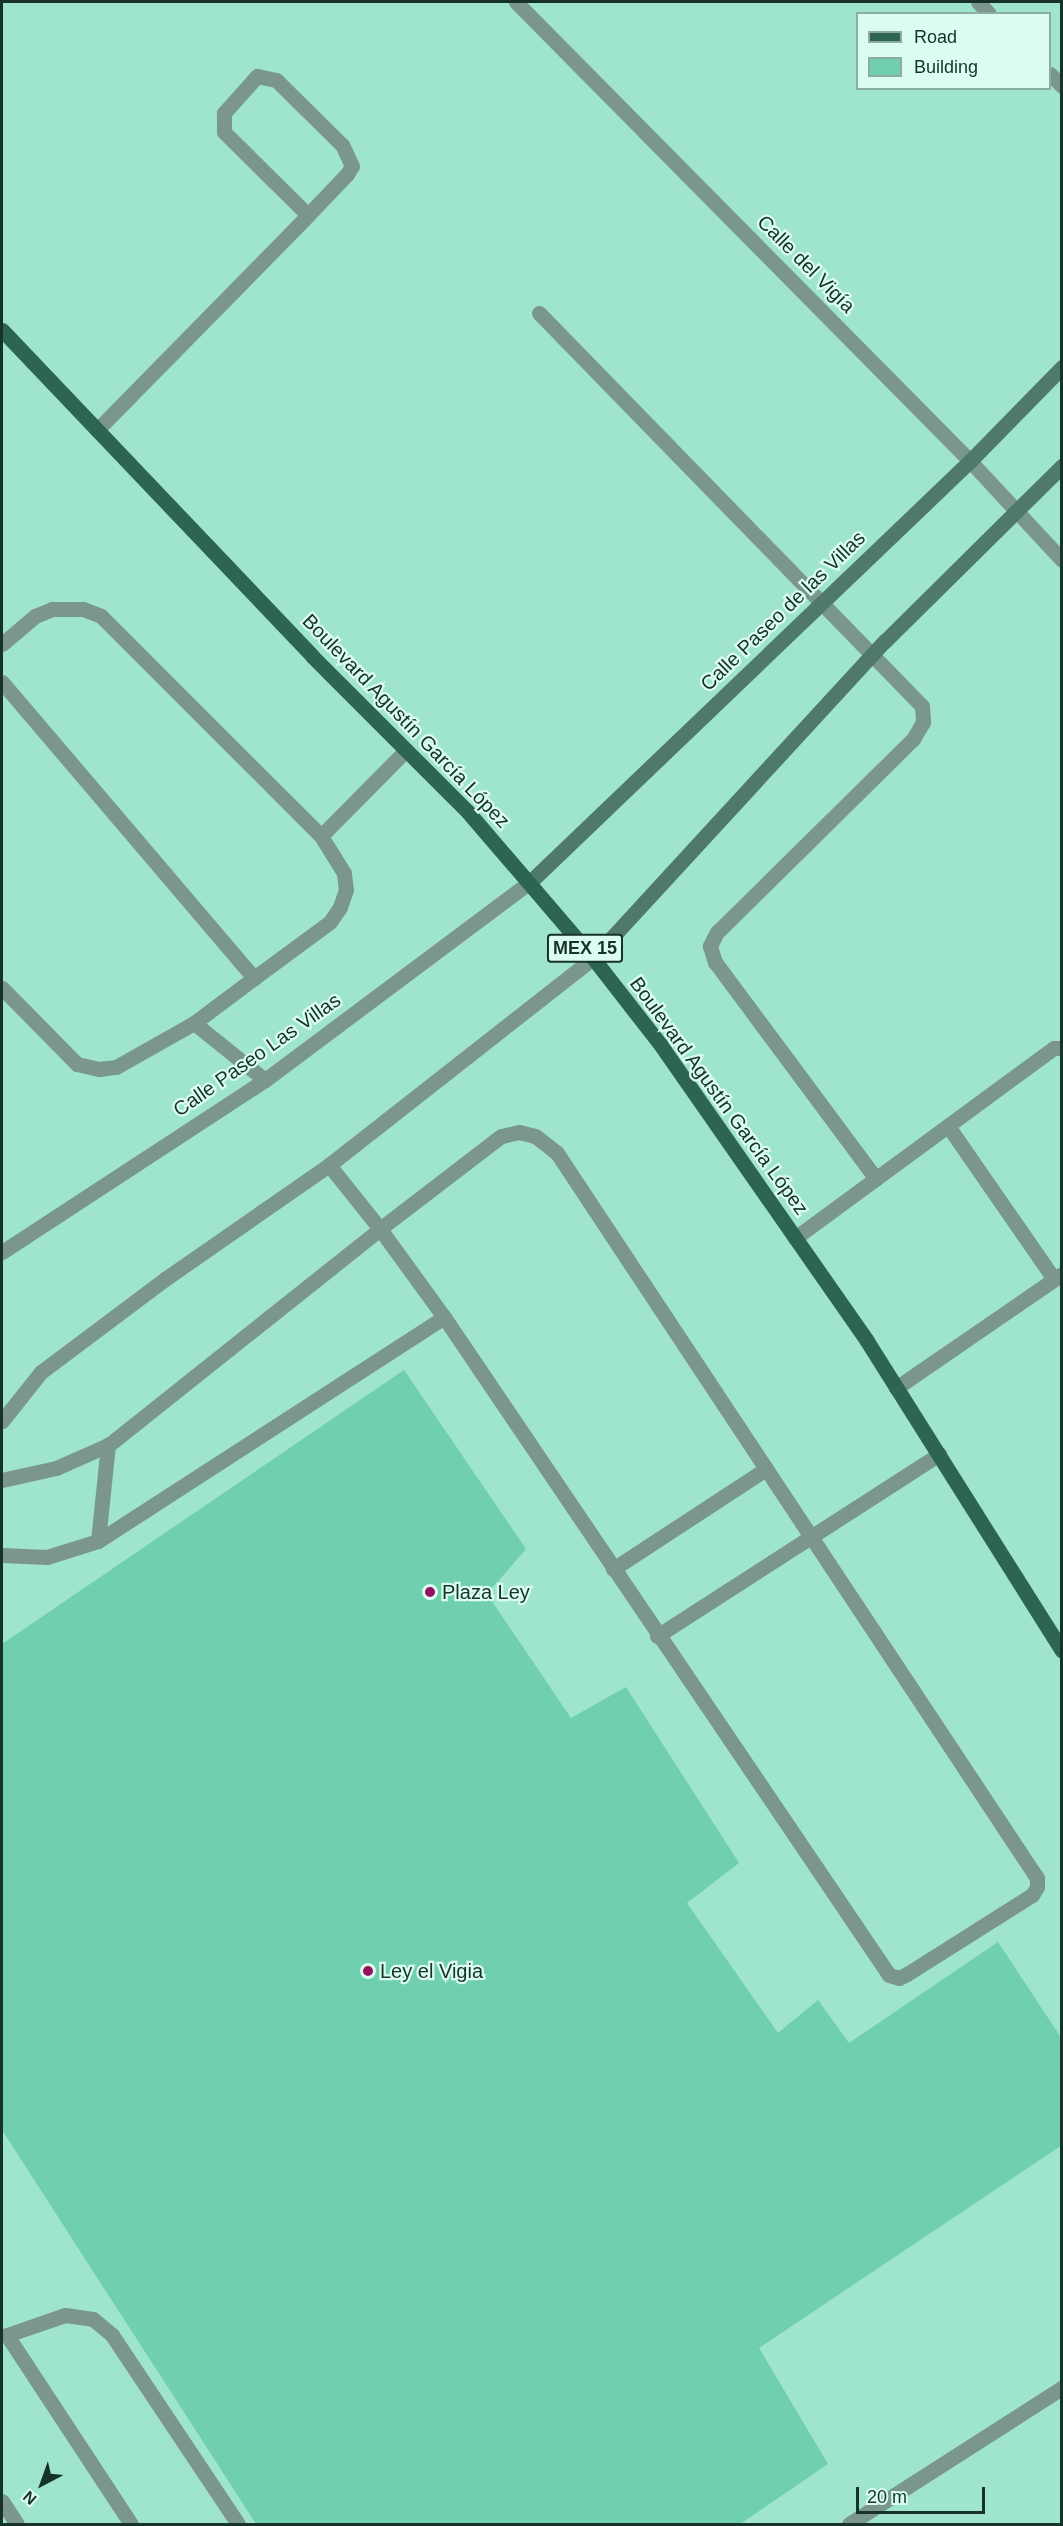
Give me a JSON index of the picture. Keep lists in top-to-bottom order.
{
  "streets": {
    "main road": ["Boulevard Agustín García López", "MEX 15"],
    "street": ["Calle del Vigía", "Calle Paseo de las Villas", "Calle Paseo Las Villas"]
  },
  "crossings": [
    ["Calle del Vigía", "Calle Paseo de las Villas"],
    ["Calle Paseo de las Villas", "Boulevard Agustín García López"],
    ["Calle Paseo de las Villas", "Calle Paseo Las Villas"],
    ["Boulevard Agustín García López", "Calle Paseo Las Villas"]
  ],
  "places": ["Plaza Ley", "Ley el Vigia"],
  "legend": ["Road", "Building"],
  "scale_bar": "20 m",
  "north": "bottom left"
}
